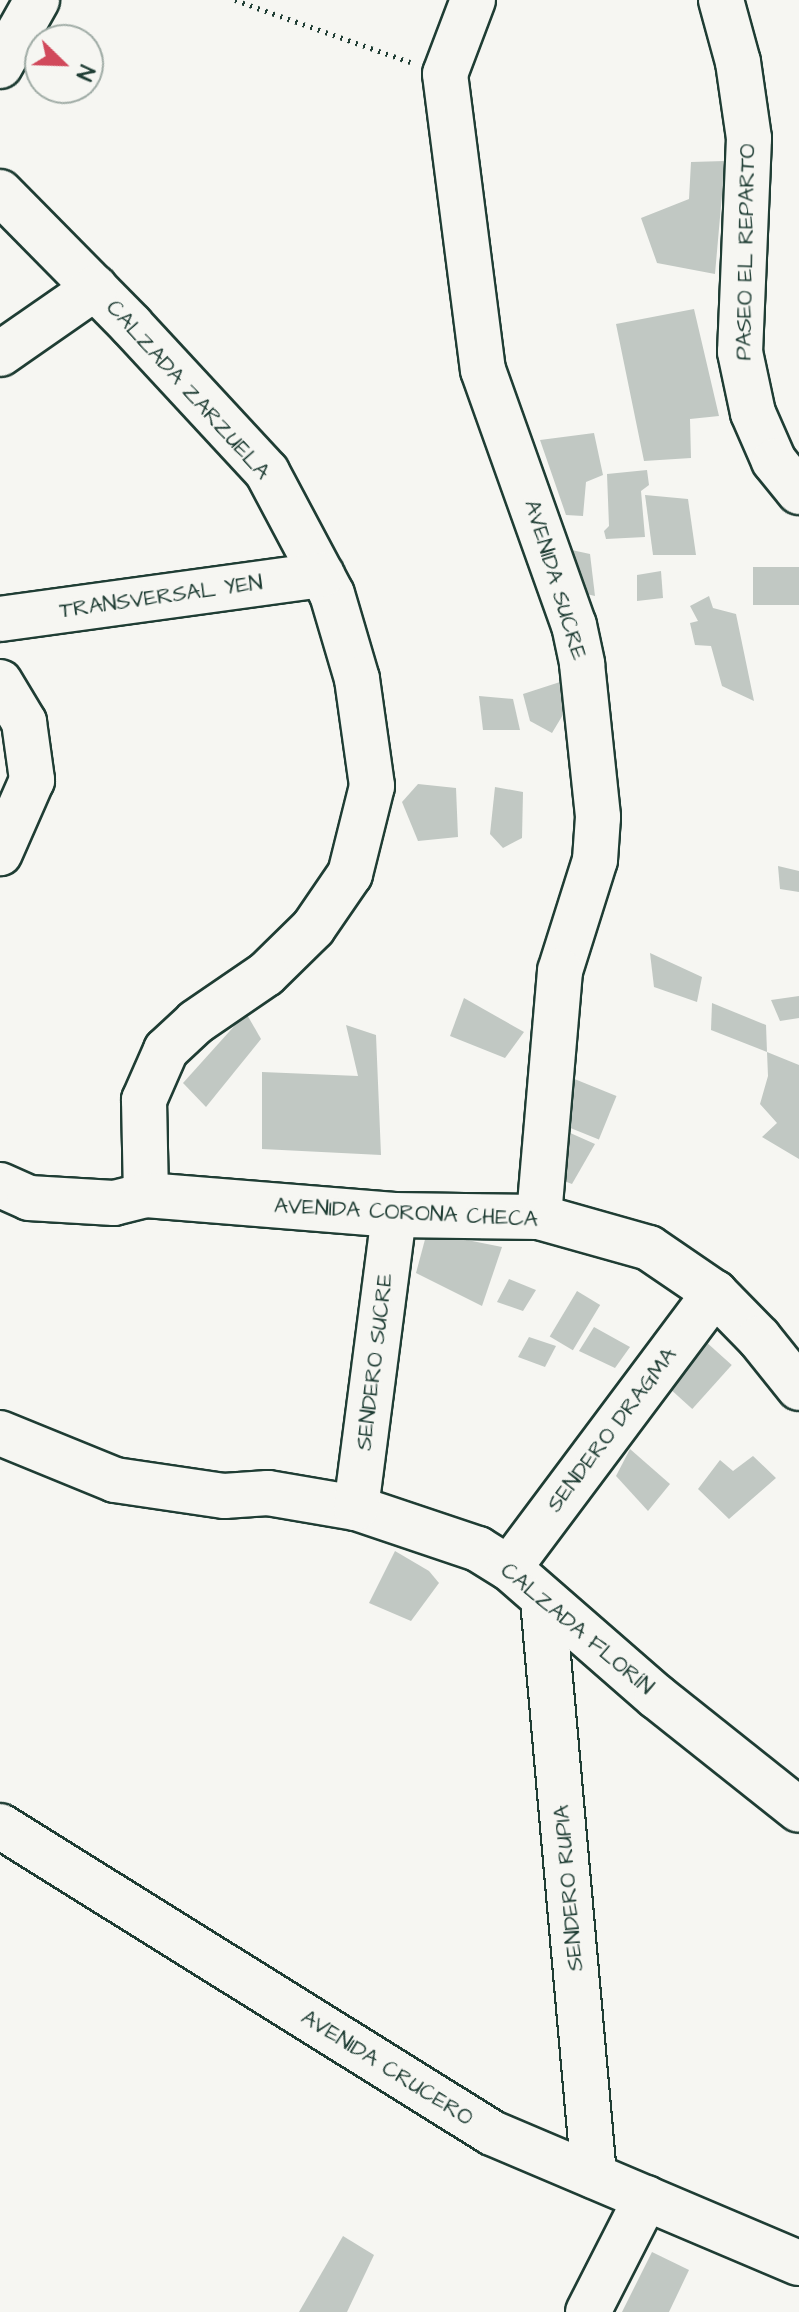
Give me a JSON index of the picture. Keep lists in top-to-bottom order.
{
  "streets": {
    "street": [
      "PASEO EL REPARTO",
      "CALZADA ZARZUELA",
      "AVENIDA SUCRE",
      "TRANSVERSAL YEN",
      "AVENIDA CORONA CHECA",
      "SENDERO SUCRE",
      "SENDERO DRAGMA",
      "CALZADA FLORÍN",
      "SENDERO RUPIA",
      "AVENIDA CRUCERO"
    ]
  },
  "crossings": [
    ["CALZADA ZARZUELA", "TRANSVERSAL YEN"],
    ["CALZADA ZARZUELA", "AVENIDA CORONA CHECA"],
    ["AVENIDA SUCRE", "AVENIDA CORONA CHECA"],
    ["AVENIDA CORONA CHECA", "SENDERO SUCRE"],
    ["AVENIDA CORONA CHECA", "SENDERO DRAGMA"],
    ["SENDERO SUCRE", "CALZADA FLORÍN"],
    ["SENDERO DRAGMA", "CALZADA FLORÍN"],
    ["CALZADA FLORÍN", "SENDERO RUPIA"],
    ["SENDERO RUPIA", "AVENIDA CRUCERO"]
  ],
  "north": "bottom right"
}
